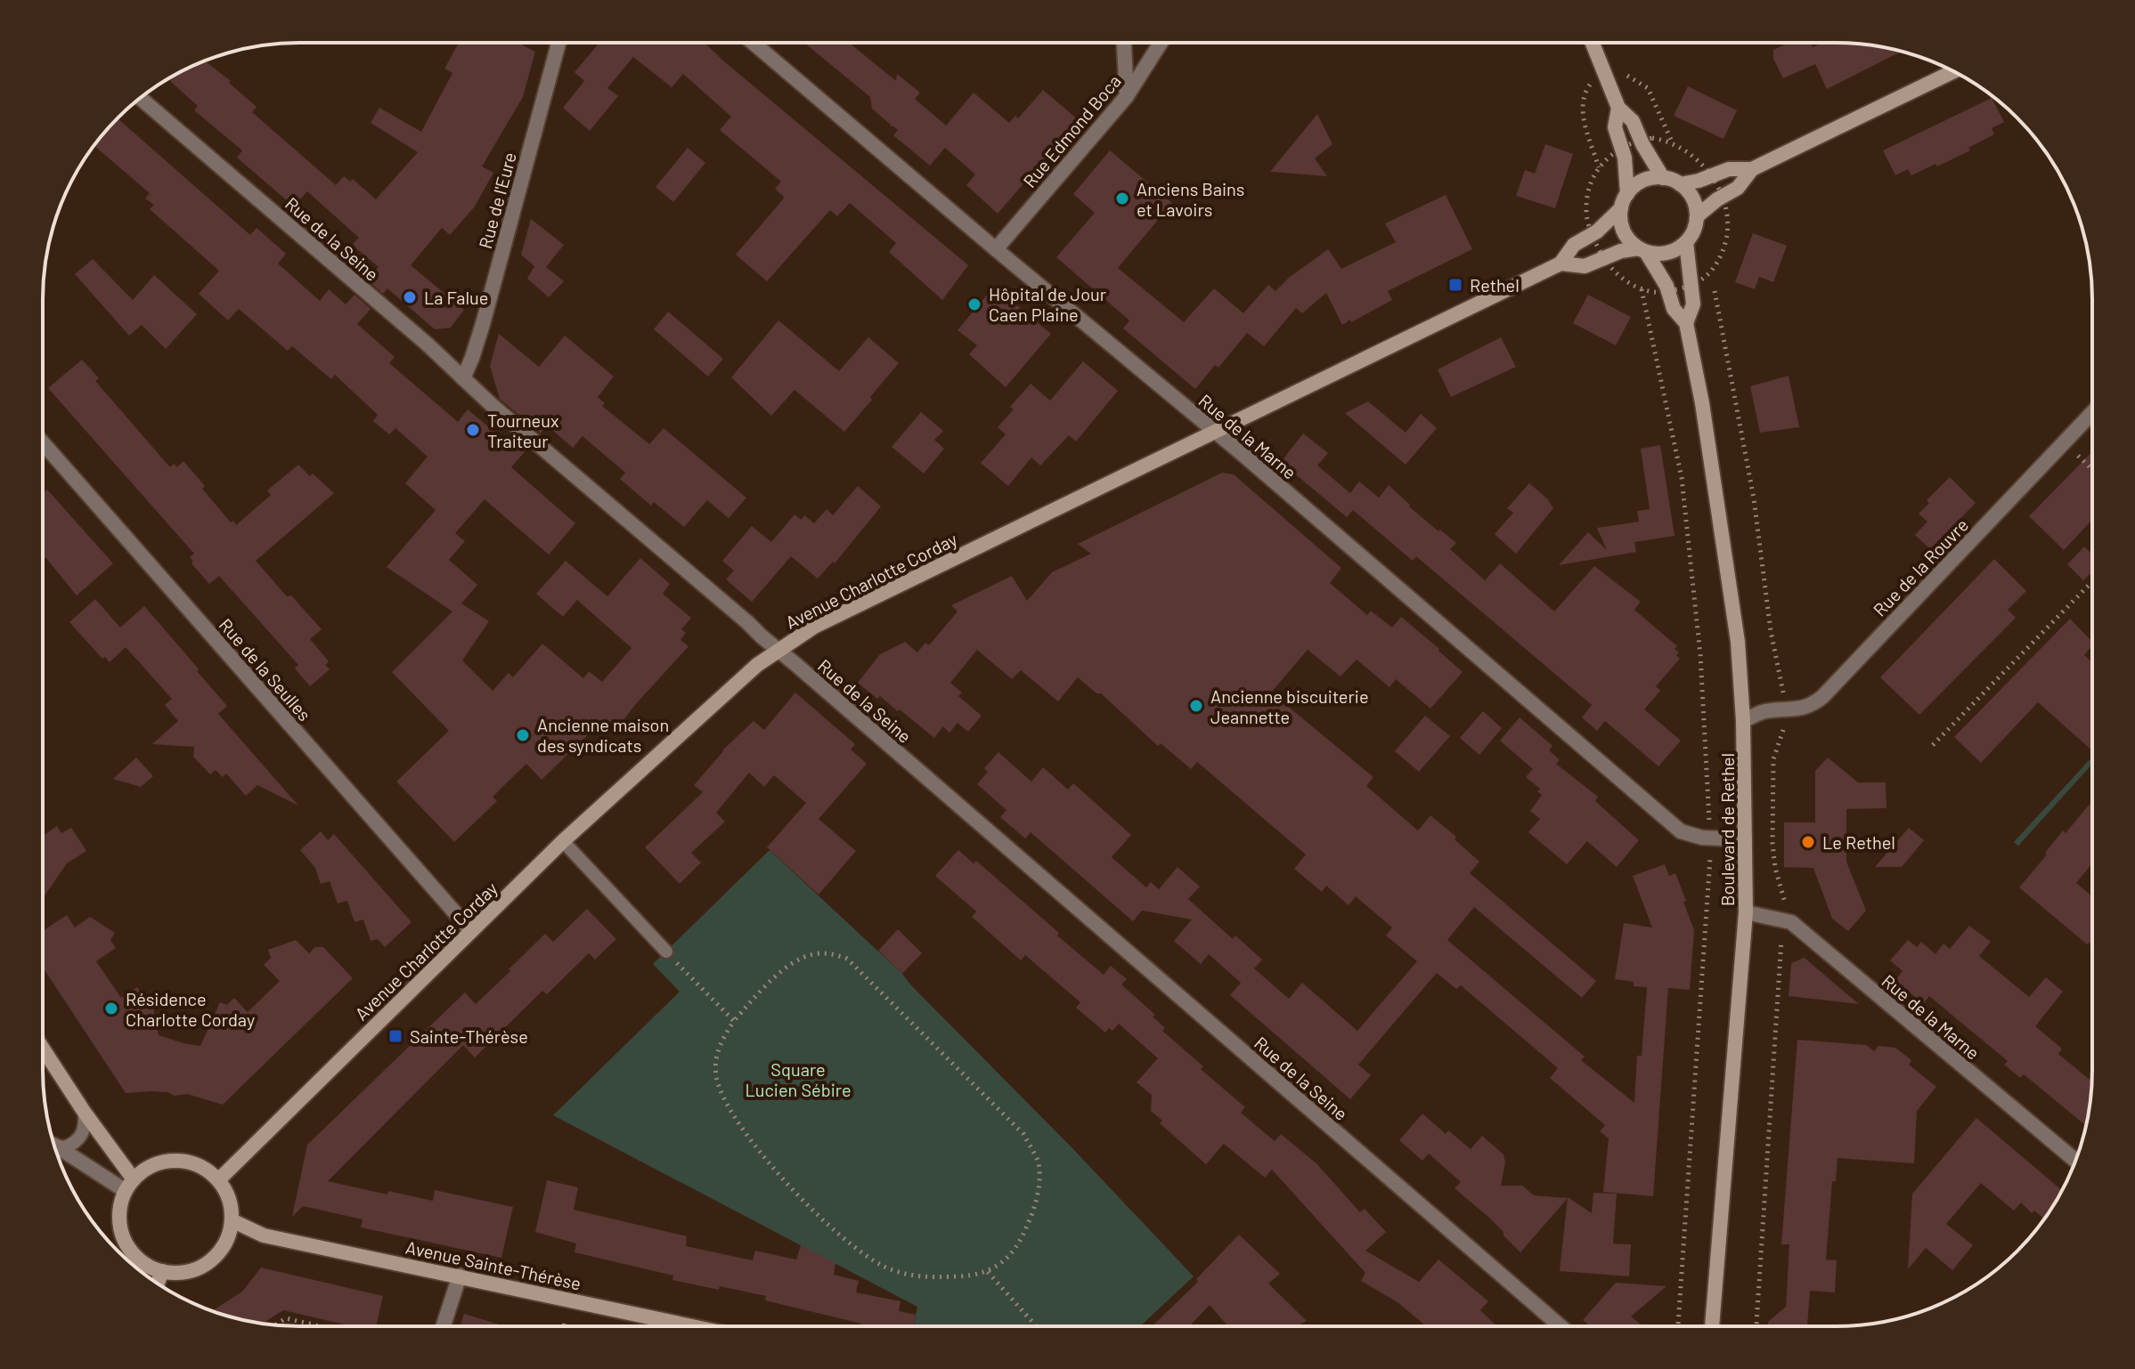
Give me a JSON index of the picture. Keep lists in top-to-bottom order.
{
  "streets": {
    "street": [
      "Rue Edmond Boca",
      "Rue de l'Eure",
      "Rue de la Seine",
      "Rue de la Marne",
      "Rue de la Rouvre",
      "Avenue Charlotte Corday",
      "Rue de la Seulles",
      "Boulevard de Rethel",
      "Avenue Sainte-Thérèse"
    ]
  },
  "crossings": [
    ["Rue Edmond Boca", "Rue de la Marne"],
    ["Rue de l'Eure", "Rue de la Seine"],
    ["Rue de la Seine", "Avenue Charlotte Corday"],
    ["Rue de la Marne", "Avenue Charlotte Corday"],
    ["Rue de la Marne", "Boulevard de Rethel"],
    ["Rue de la Rouvre", "Boulevard de Rethel"],
    ["Avenue Charlotte Corday", "Rue de la Seulles"],
    ["Avenue Charlotte Corday", "Boulevard de Rethel"],
    ["Avenue Charlotte Corday", "Avenue Sainte-Thérèse"]
  ],
  "parks": ["Square Lucien Sébire"],
  "places": {
    "other": [
      "Anciens Bains et Lavoirs",
      "La Falue",
      "Hôpital de Jour Caen Plaine",
      "Tourneux Traiteur",
      "Ancienne biscuiterie Jeannette",
      "Ancienne maison des syndicats",
      "Le Rethel",
      "Résidence Charlotte Corday"
    ],
    "transit": ["Rethel", "Sainte-Thérèse"]
  }
}
